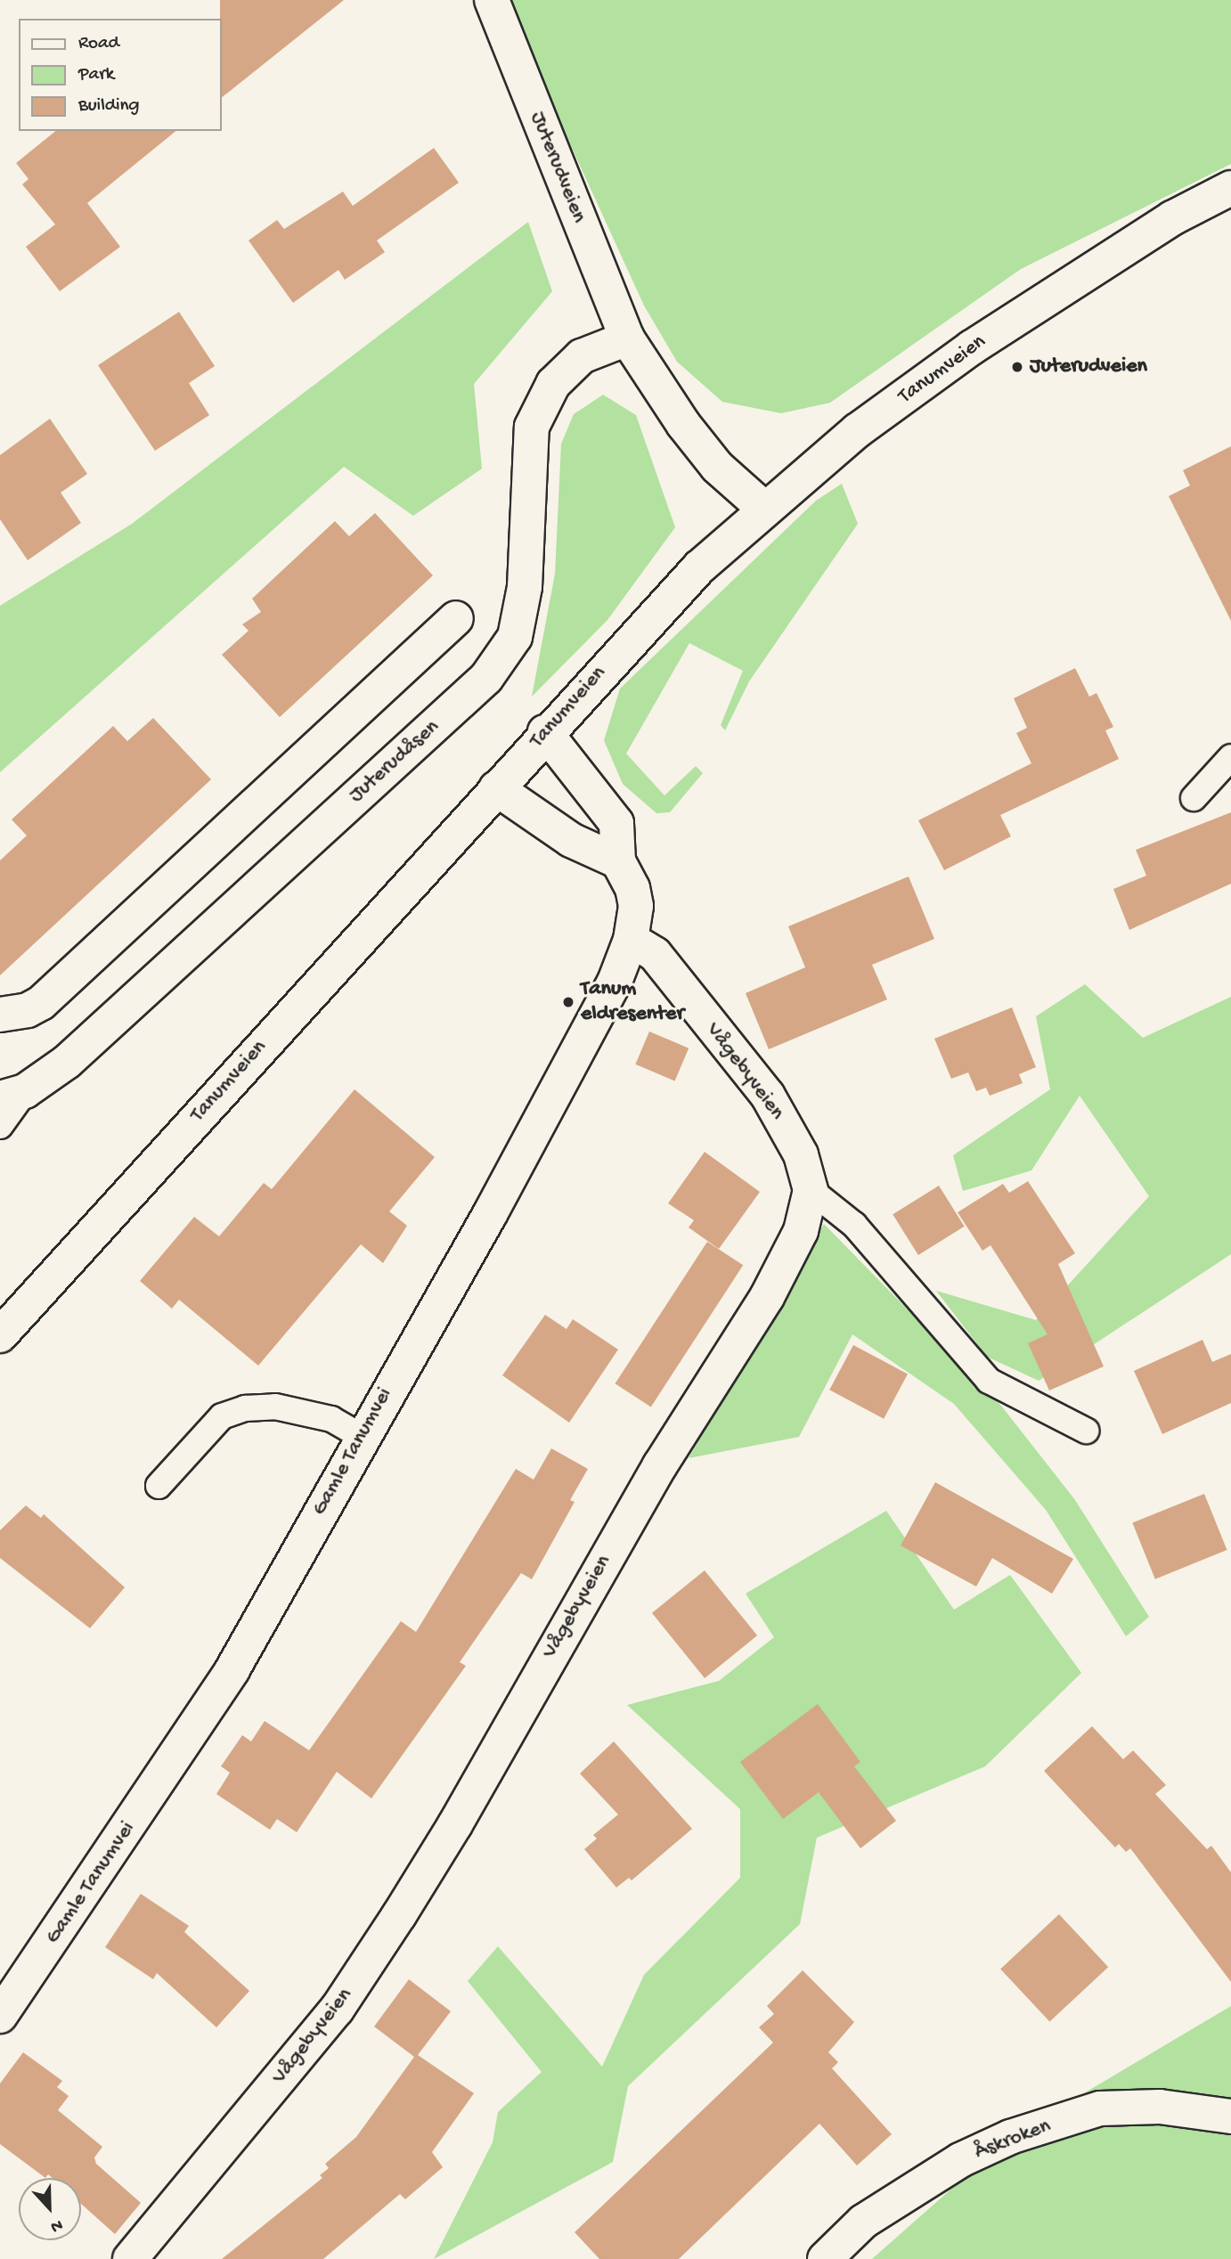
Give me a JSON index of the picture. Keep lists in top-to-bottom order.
{
  "streets": {
    "street": [
      "Juterudveien",
      "Tanumveien",
      "Juterudåsen",
      "Vågebyveien",
      "Gamle Tanumvei",
      "Åskroken"
    ]
  },
  "crossings": [
    ["Juterudveien", "Tanumveien"],
    ["Juterudveien", "Juterudåsen"],
    ["Tanumveien", "Gamle Tanumvei"],
    ["Vågebyveien", "Gamle Tanumvei"]
  ],
  "places": ["Juterudveien", "Tanum eldresenter"],
  "legend": ["Road", "Park", "Building"],
  "north": "bottom"
}
